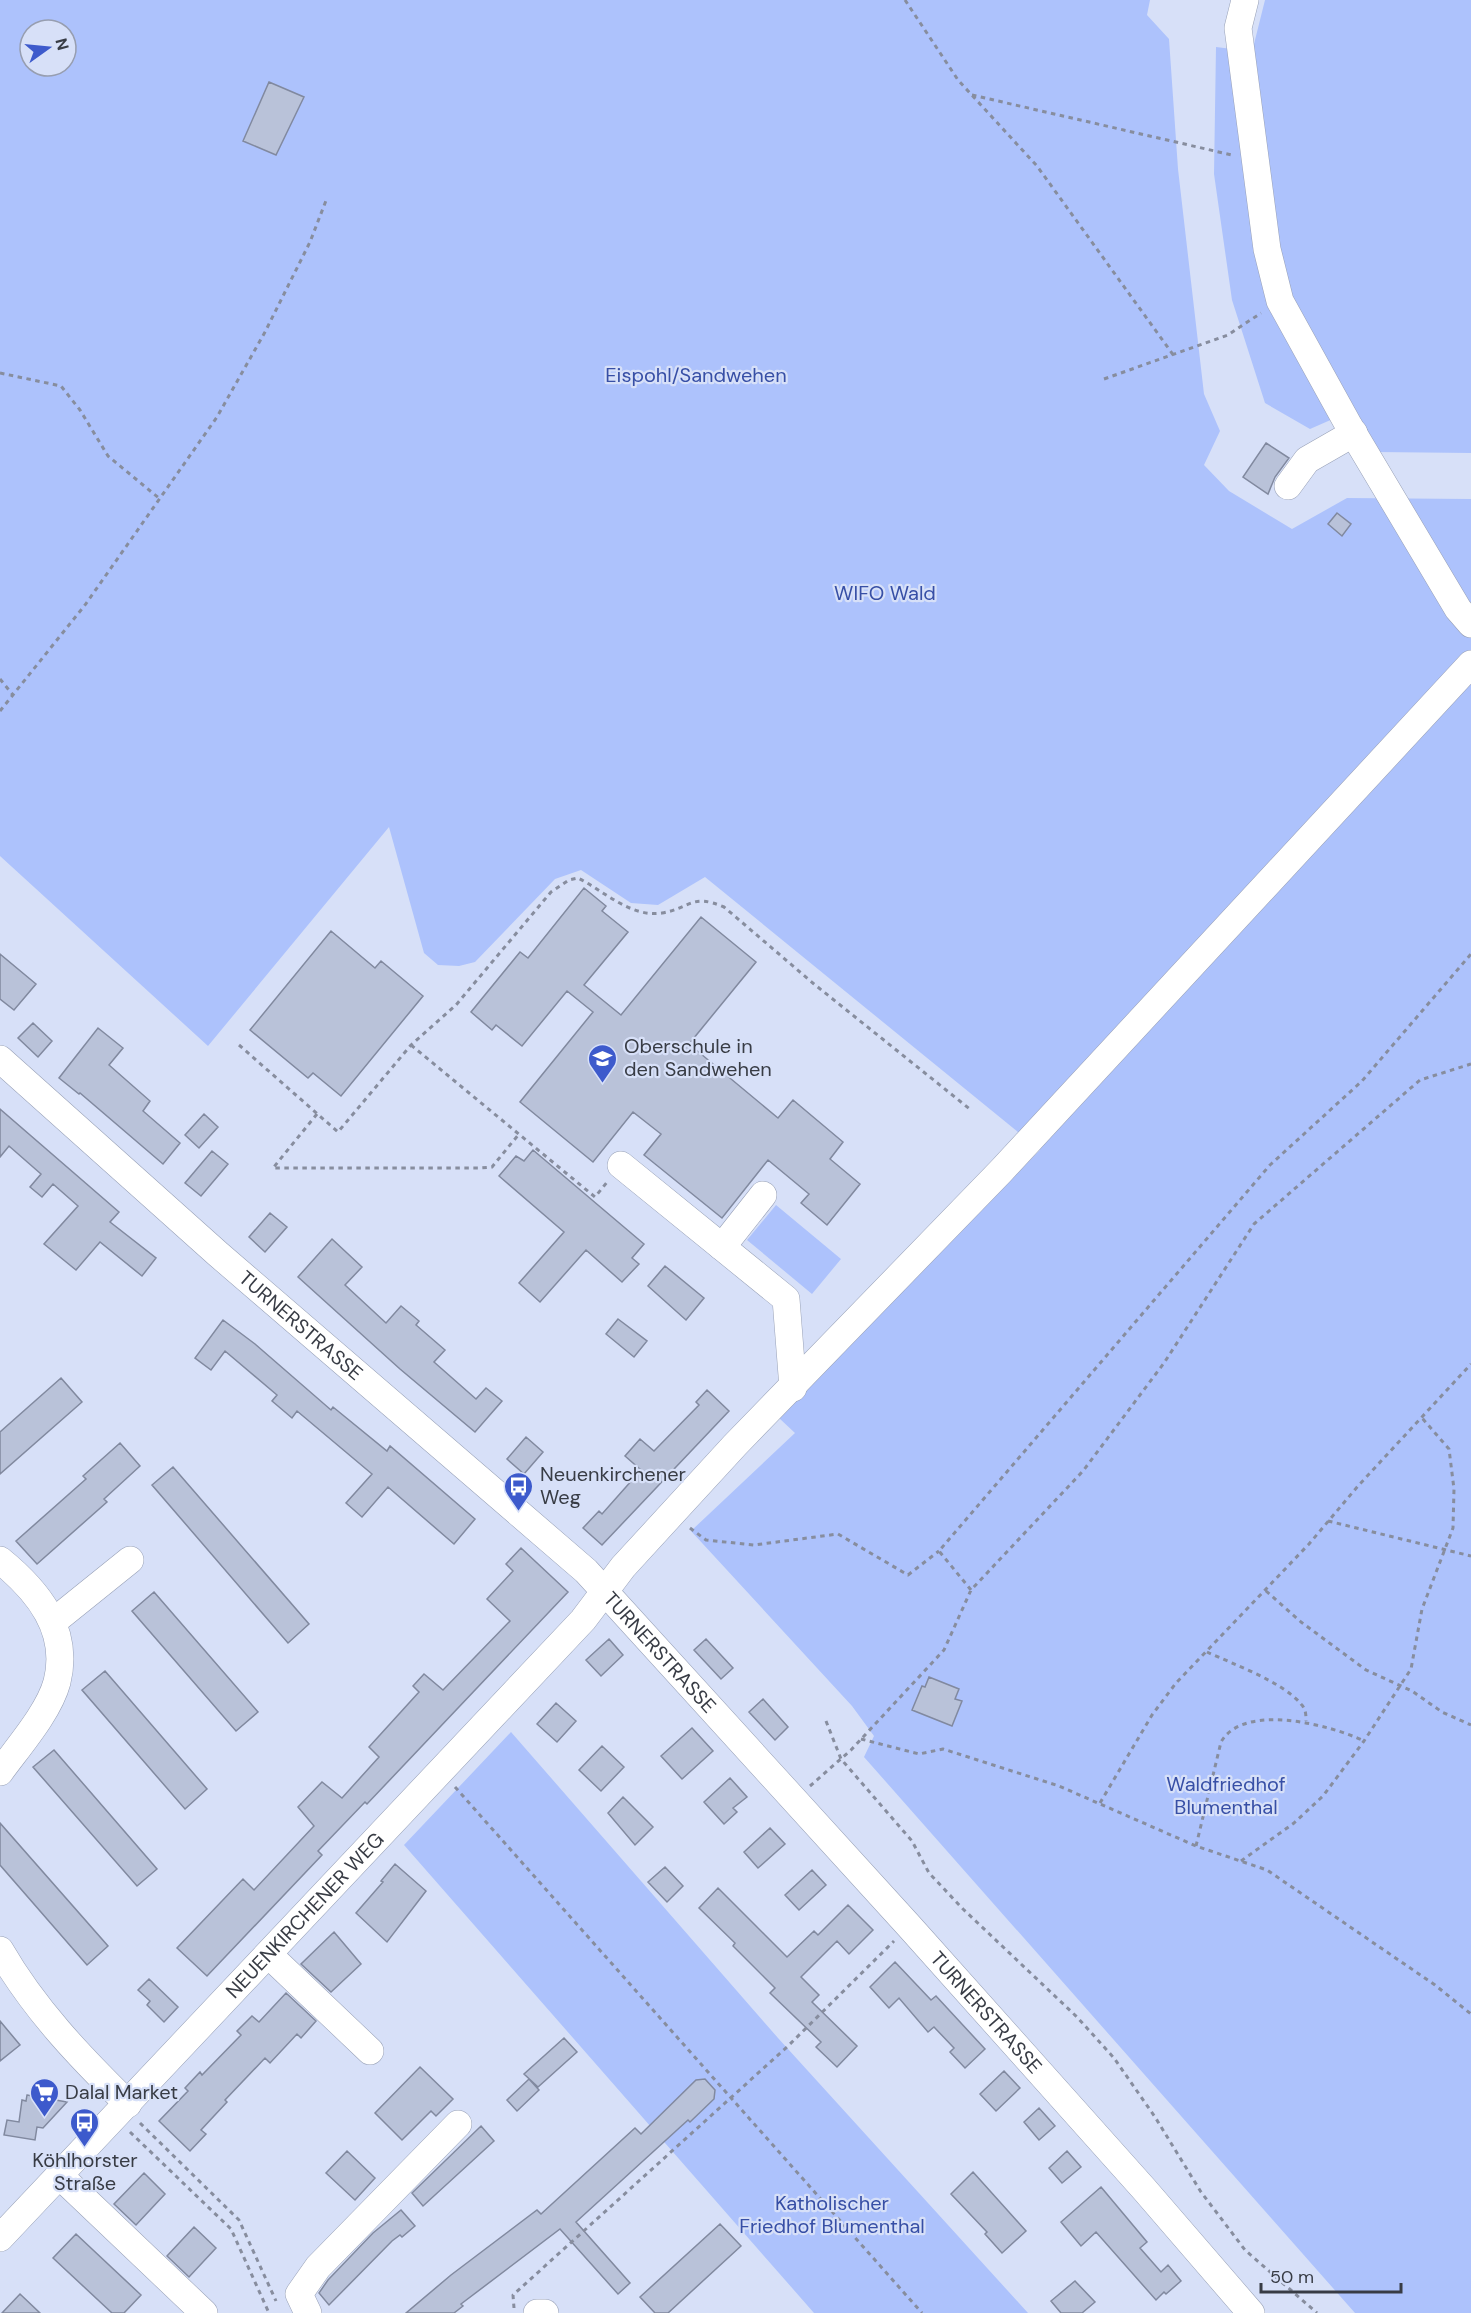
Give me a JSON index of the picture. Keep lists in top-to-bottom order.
{
  "streets": {
    "street": ["TURNERSTRASSE", "NEUENKIRCHENER WEG"]
  },
  "crossings": [
    ["TURNERSTRASSE", "NEUENKIRCHENER WEG"]
  ],
  "parks": [
    "Eispohl/Sandwehen",
    "WIFO Wald",
    "Waldfriedhof Blumenthal",
    "Katholischer Friedhof Blumenthal"
  ],
  "places": {
    "school or university": ["Oberschule in den Sandwehen"],
    "bus stop": ["Neuenkirchener Weg", "Köhlhorster Straße"],
    "supermarket": ["Dalal Market"]
  },
  "scale_bar": "50 m",
  "north": "right"
}
